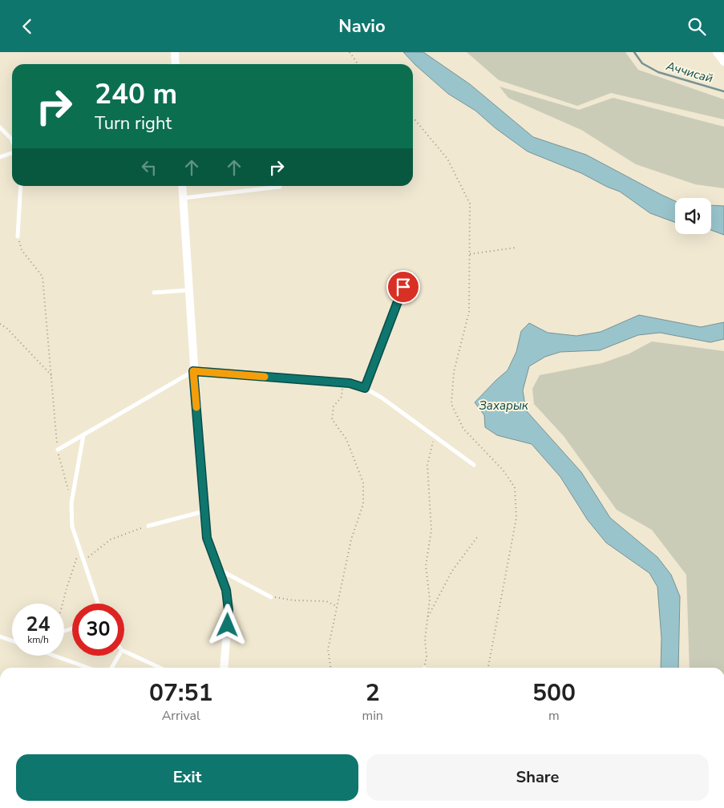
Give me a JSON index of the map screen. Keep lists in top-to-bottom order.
{
  "water": ["Аччисай", "Захарык"],
  "page": {
    "header": "Navio",
    "turn": ["240 m", "Turn right"],
    "speed": "24 km/h",
    "limit": "30",
    "eta": [
      "07:51",
      "Arrival",
      "2",
      "min",
      "500",
      "m"
    ],
    "buttons": ["Exit", "Share"]
  }
}
